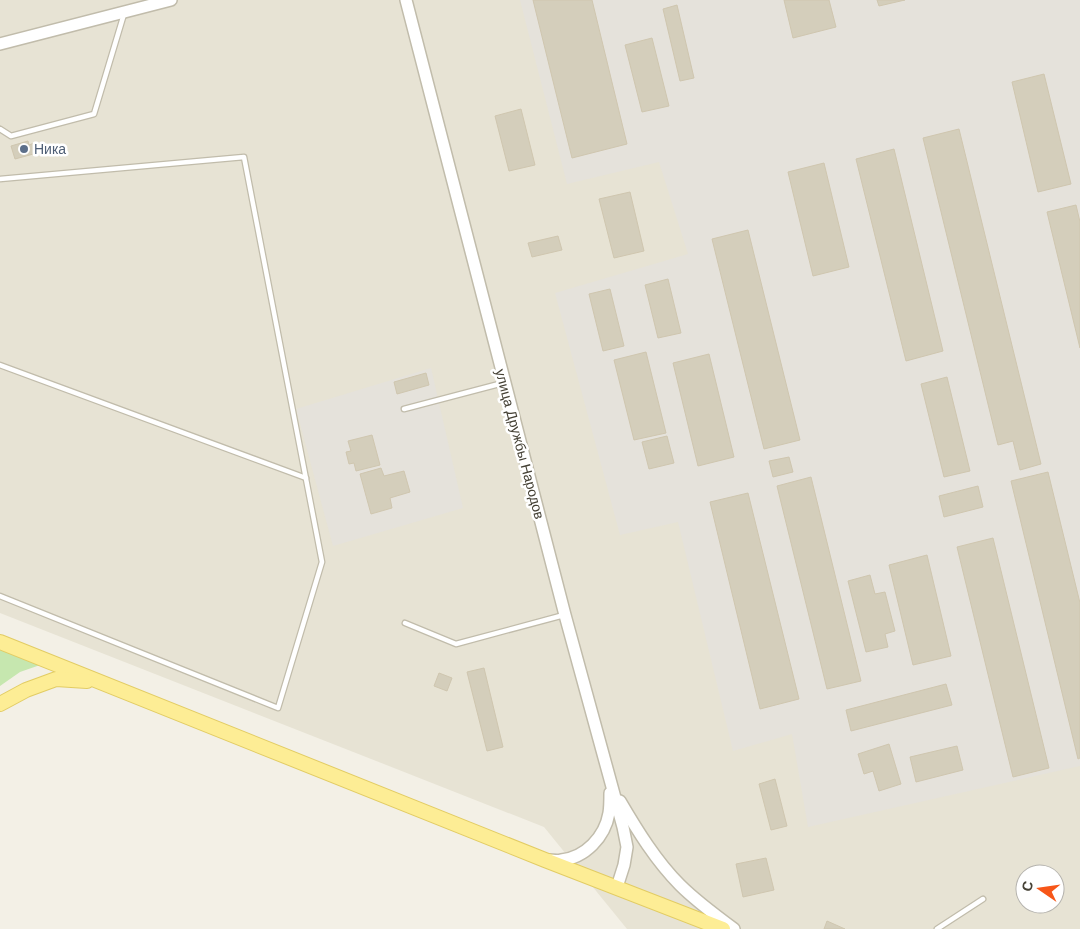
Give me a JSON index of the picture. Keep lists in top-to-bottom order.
{
  "streets": {
    "street": ["улица Дружбы Народов"]
  },
  "places": ["Ника"],
  "north": "left"
}
